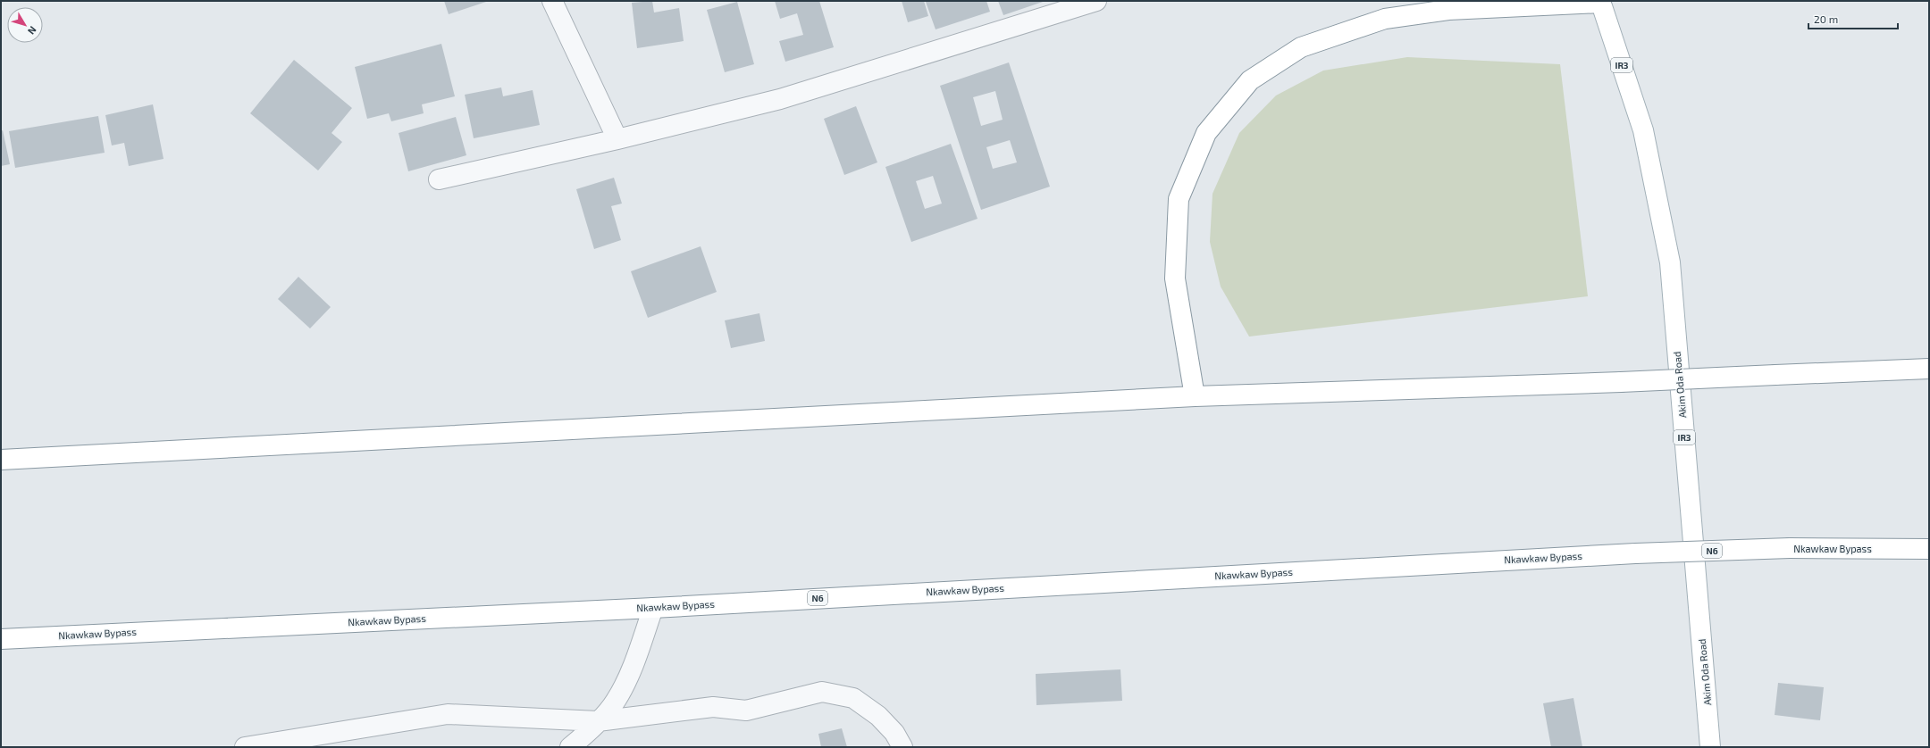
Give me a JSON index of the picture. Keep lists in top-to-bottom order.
{
  "streets": {
    "main road": [
      "IR3",
      "Akim Oda Road",
      "Nkawkaw Bypass",
      "N6"
    ]
  },
  "scale_bar": "20 m",
  "north": "bottom right"
}
